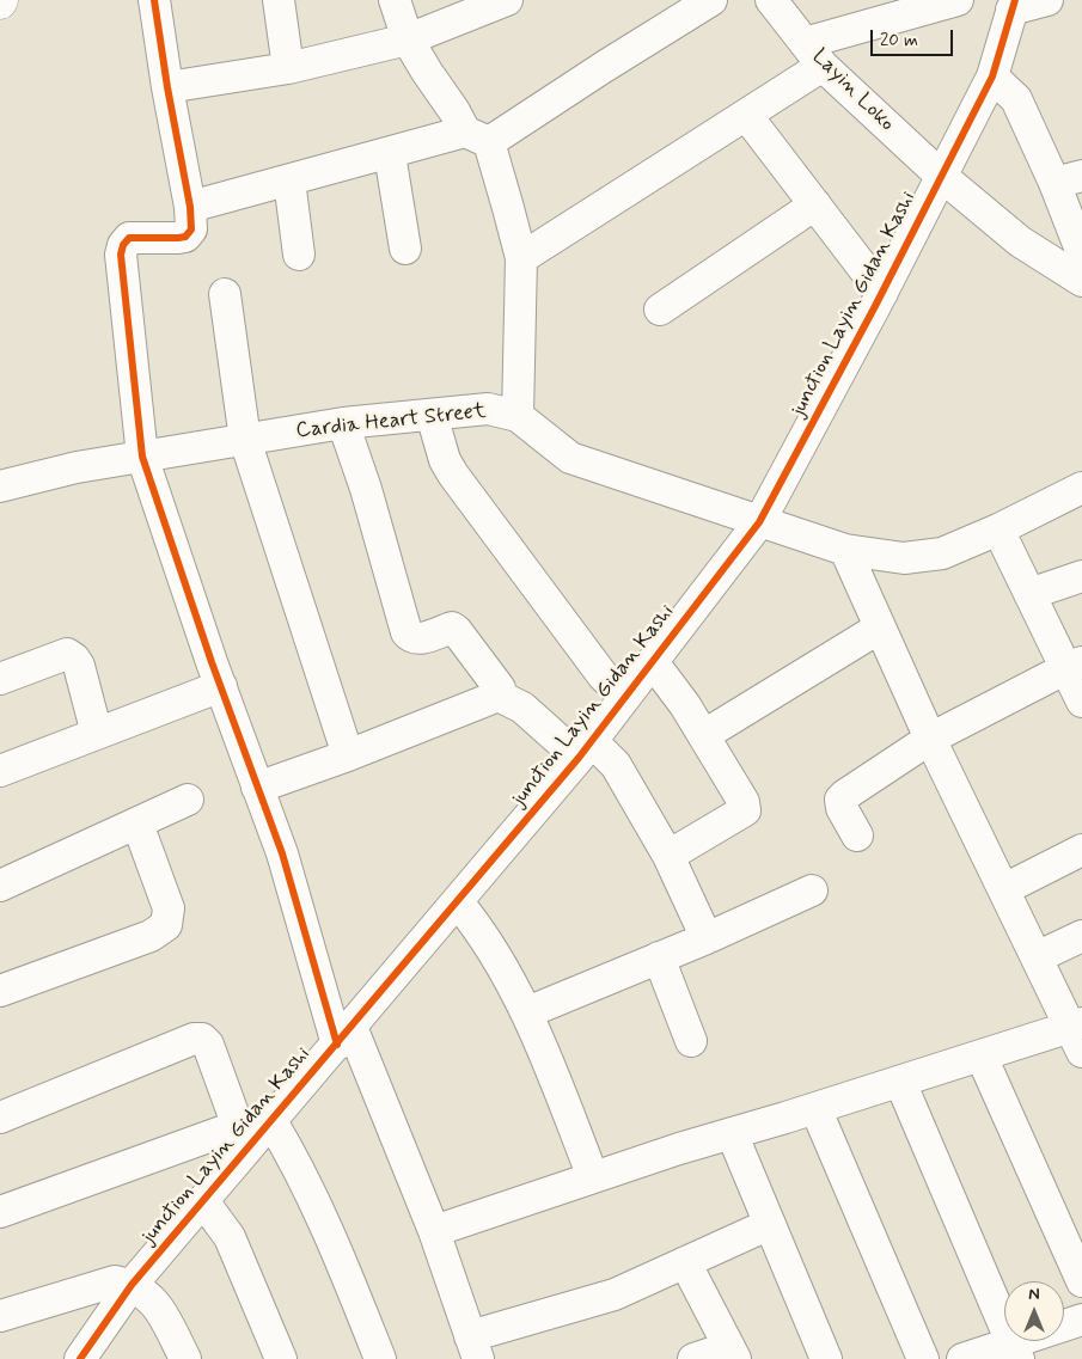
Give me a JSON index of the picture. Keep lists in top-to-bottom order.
{
  "streets": {
    "street": ["Layin Loko", "junction Layin Gidan Kashi", "Cardia Heart Street"]
  },
  "crossings": [
    ["Layin Loko", "junction Layin Gidan Kashi"],
    ["junction Layin Gidan Kashi", "Cardia Heart Street"]
  ],
  "scale_bar": "20 m",
  "north": "top"
}
